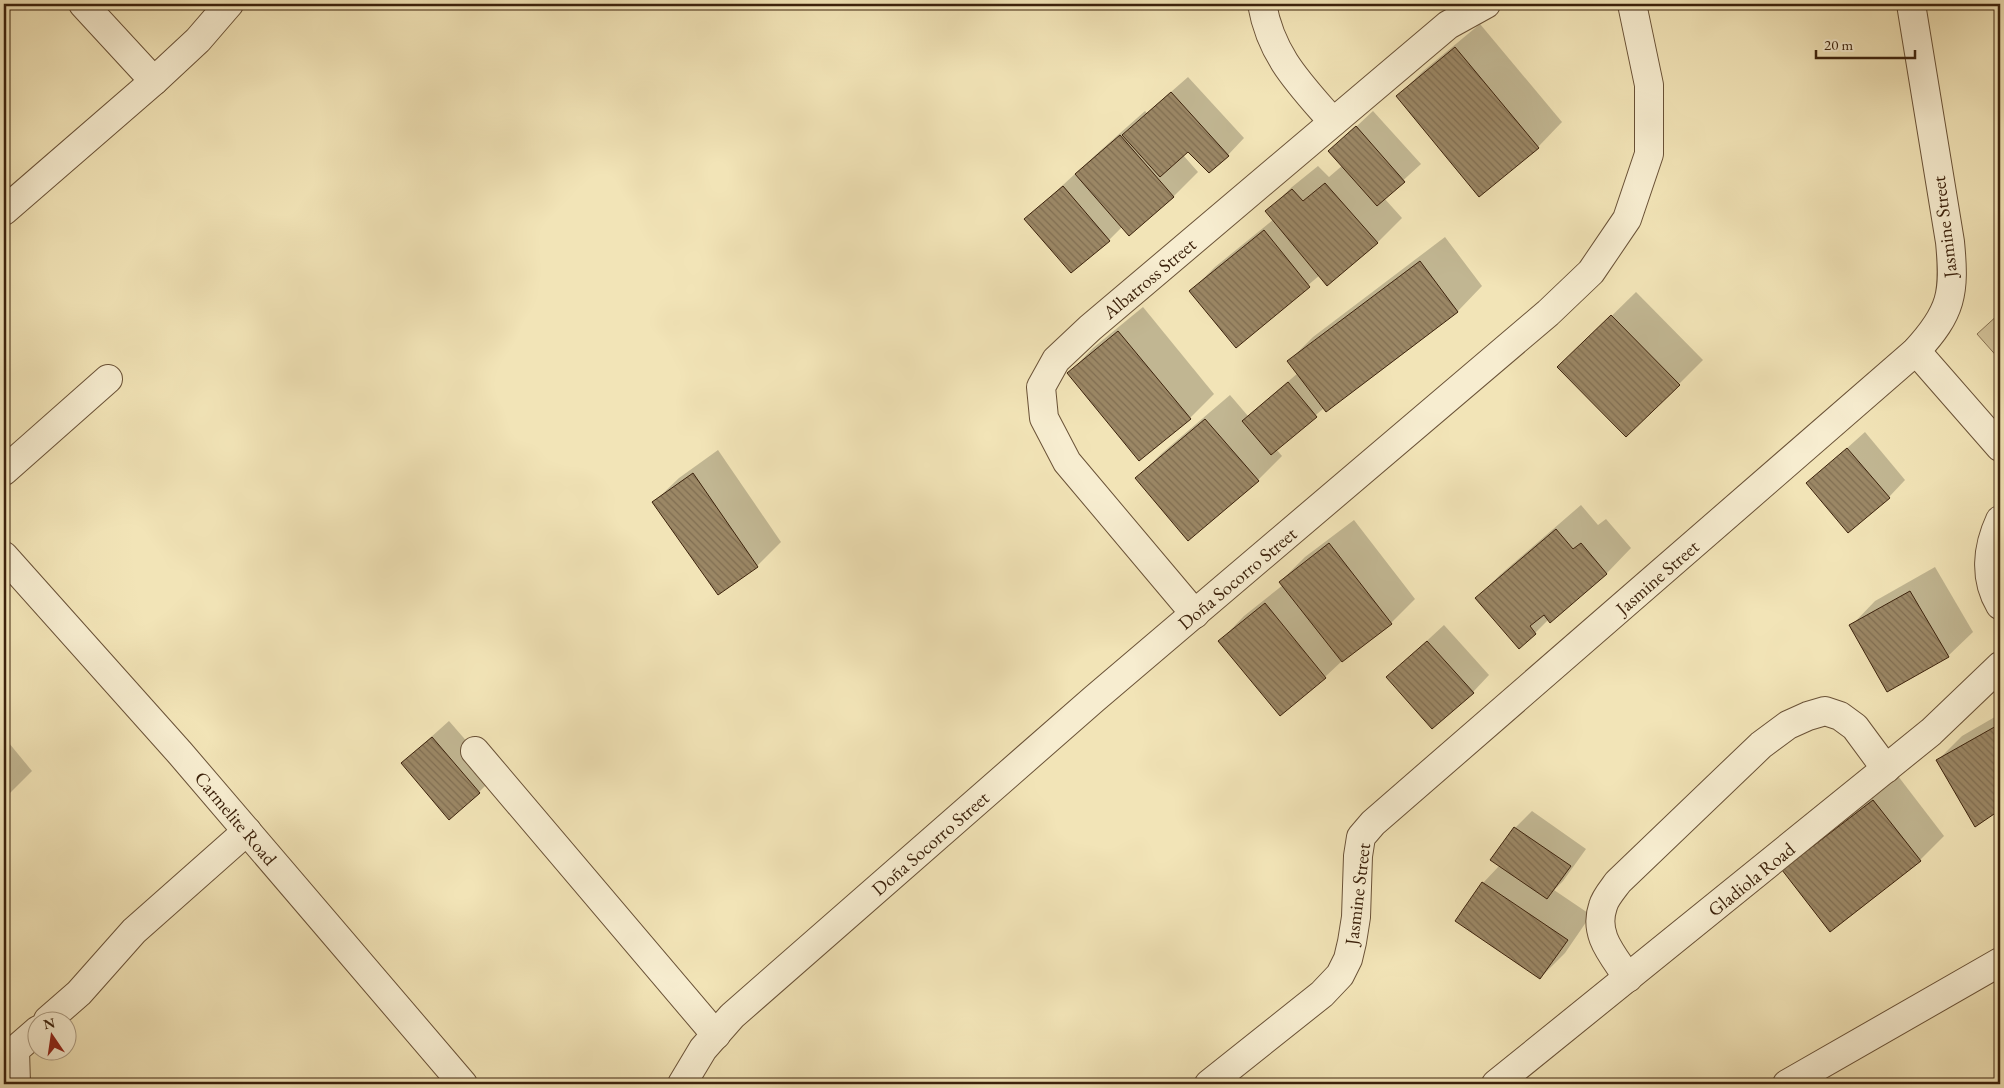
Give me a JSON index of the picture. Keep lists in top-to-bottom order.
{
  "streets": {
    "street": [
      "Jasmine Street",
      "Albatross Street",
      "Doña Socorro Street",
      "Carmelite Road",
      "Gladiola Road"
    ]
  },
  "crossings": [
    ["Albatross Street", "Doña Socorro Street"]
  ],
  "scale_bar": "20 m",
  "north": "top"
}
